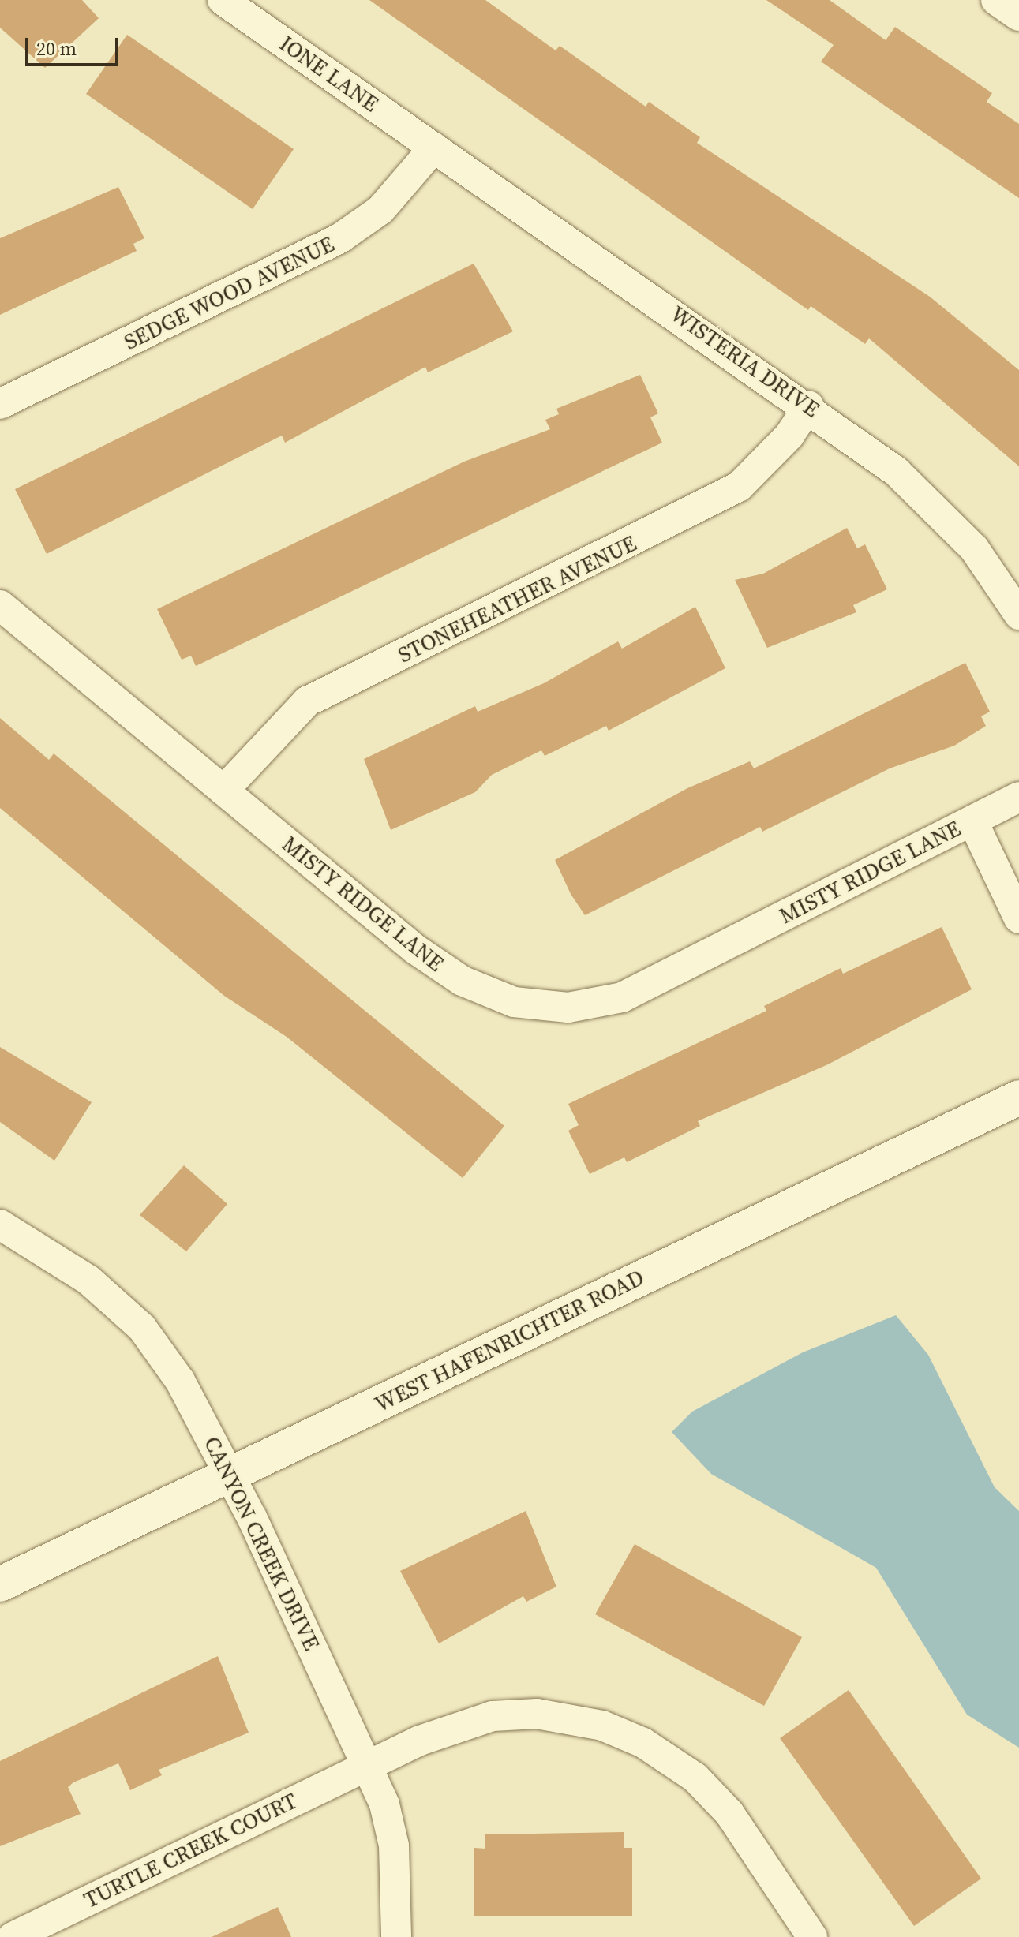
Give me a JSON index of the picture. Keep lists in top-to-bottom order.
{
  "streets": {
    "street": [
      "IONE LANE",
      "SEDGE WOOD AVENUE",
      "WISTERIA DRIVE",
      "STONEHEATHER AVENUE",
      "MISTY RIDGE LANE",
      "WEST HAFENRICHTER ROAD",
      "CANYON CREEK DRIVE",
      "TURTLE CREEK COURT"
    ]
  },
  "crossings": [
    ["IONE LANE", "SEDGE WOOD AVENUE"],
    ["IONE LANE", "WISTERIA DRIVE"],
    ["SEDGE WOOD AVENUE", "WISTERIA DRIVE"],
    ["WISTERIA DRIVE", "STONEHEATHER AVENUE"],
    ["STONEHEATHER AVENUE", "MISTY RIDGE LANE"],
    ["WEST HAFENRICHTER ROAD", "CANYON CREEK DRIVE"],
    ["CANYON CREEK DRIVE", "TURTLE CREEK COURT"]
  ],
  "scale_bar": "20 m"
}
